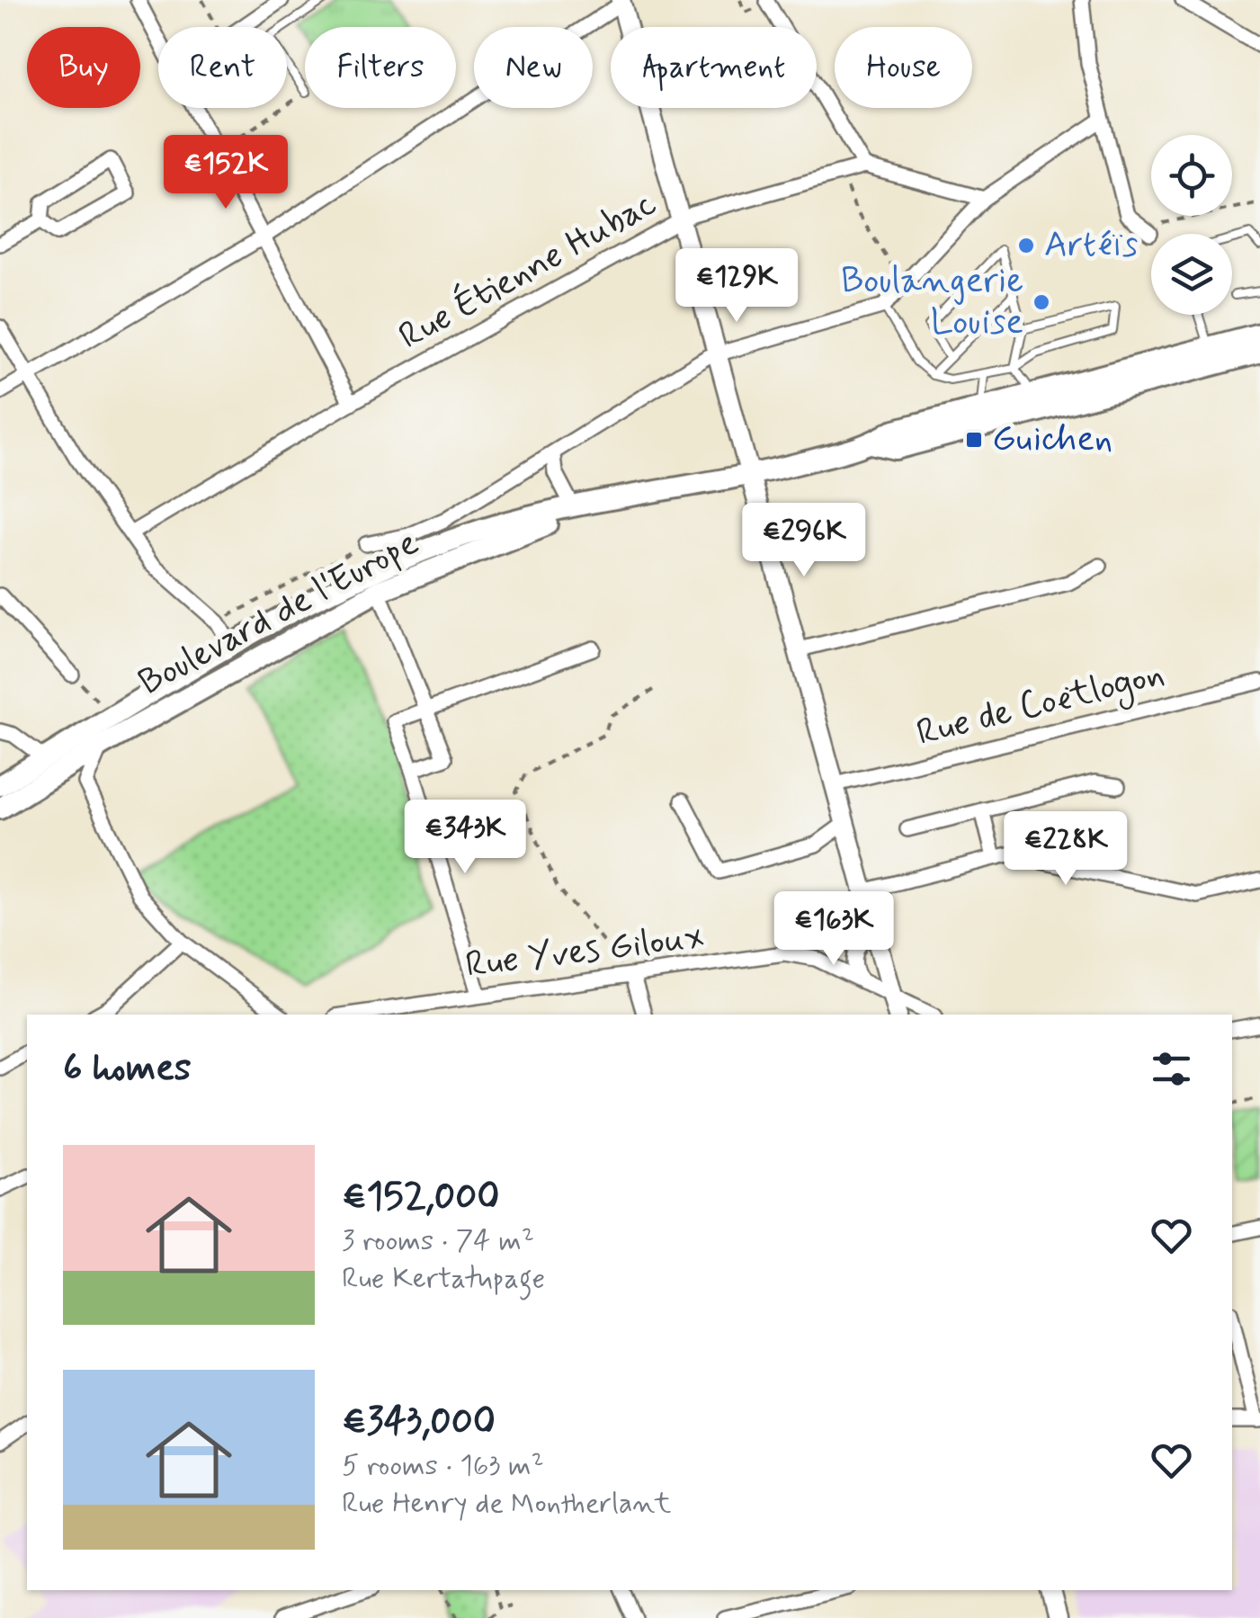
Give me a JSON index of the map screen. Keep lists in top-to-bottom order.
{
  "streets": {
    "main road": ["Boulevard de l'Europe"],
    "street": ["Rue Étienne Hubac", "Rue de Coëtlogon", "Rue Yves Giloux"]
  },
  "places": {
    "other": ["Artéïs", "Boulangerie Louise"],
    "transit": ["Guichen"]
  },
  "page": {
    "chip": [
      "Buy",
      "Rent",
      "Filters",
      "New",
      "Apartment",
      "House"
    ],
    "price": [
      "€152K",
      "€129K",
      "€296K",
      "€343K",
      "€228K",
      "€163K"
    ],
    "heading": "6 homes",
    "list": [
      {
        "name": "€152,000",
        "note": "3 rooms · 74 m² · Rue Kertatupage"
      },
      {
        "name": "€343,000",
        "note": "5 rooms · 163 m² · Rue Henry de Montherlant"
      }
    ]
  }
}
